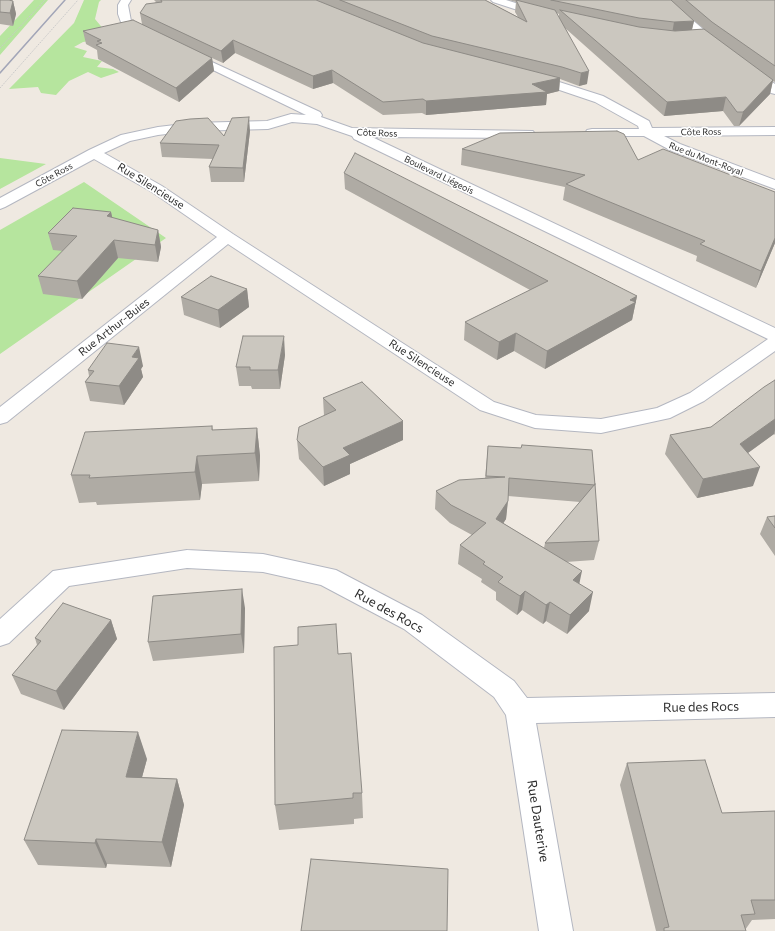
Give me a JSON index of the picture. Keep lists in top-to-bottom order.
{
  "streets": {
    "street": [
      "Côte Ross",
      "Rue du Mont-Royal",
      "Boulevard Liégeois",
      "Rue Silencieuse",
      "Rue Arthur-Buies",
      "Rue des Rocs",
      "Rue Dauterive"
    ]
  },
  "crossings": [
    ["Côte Ross", "Rue du Mont-Royal"],
    ["Côte Ross", "Boulevard Liégeois"],
    ["Côte Ross", "Rue Silencieuse"],
    ["Rue Silencieuse", "Rue Arthur-Buies"],
    ["Rue des Rocs", "Rue Dauterive"]
  ]
}
